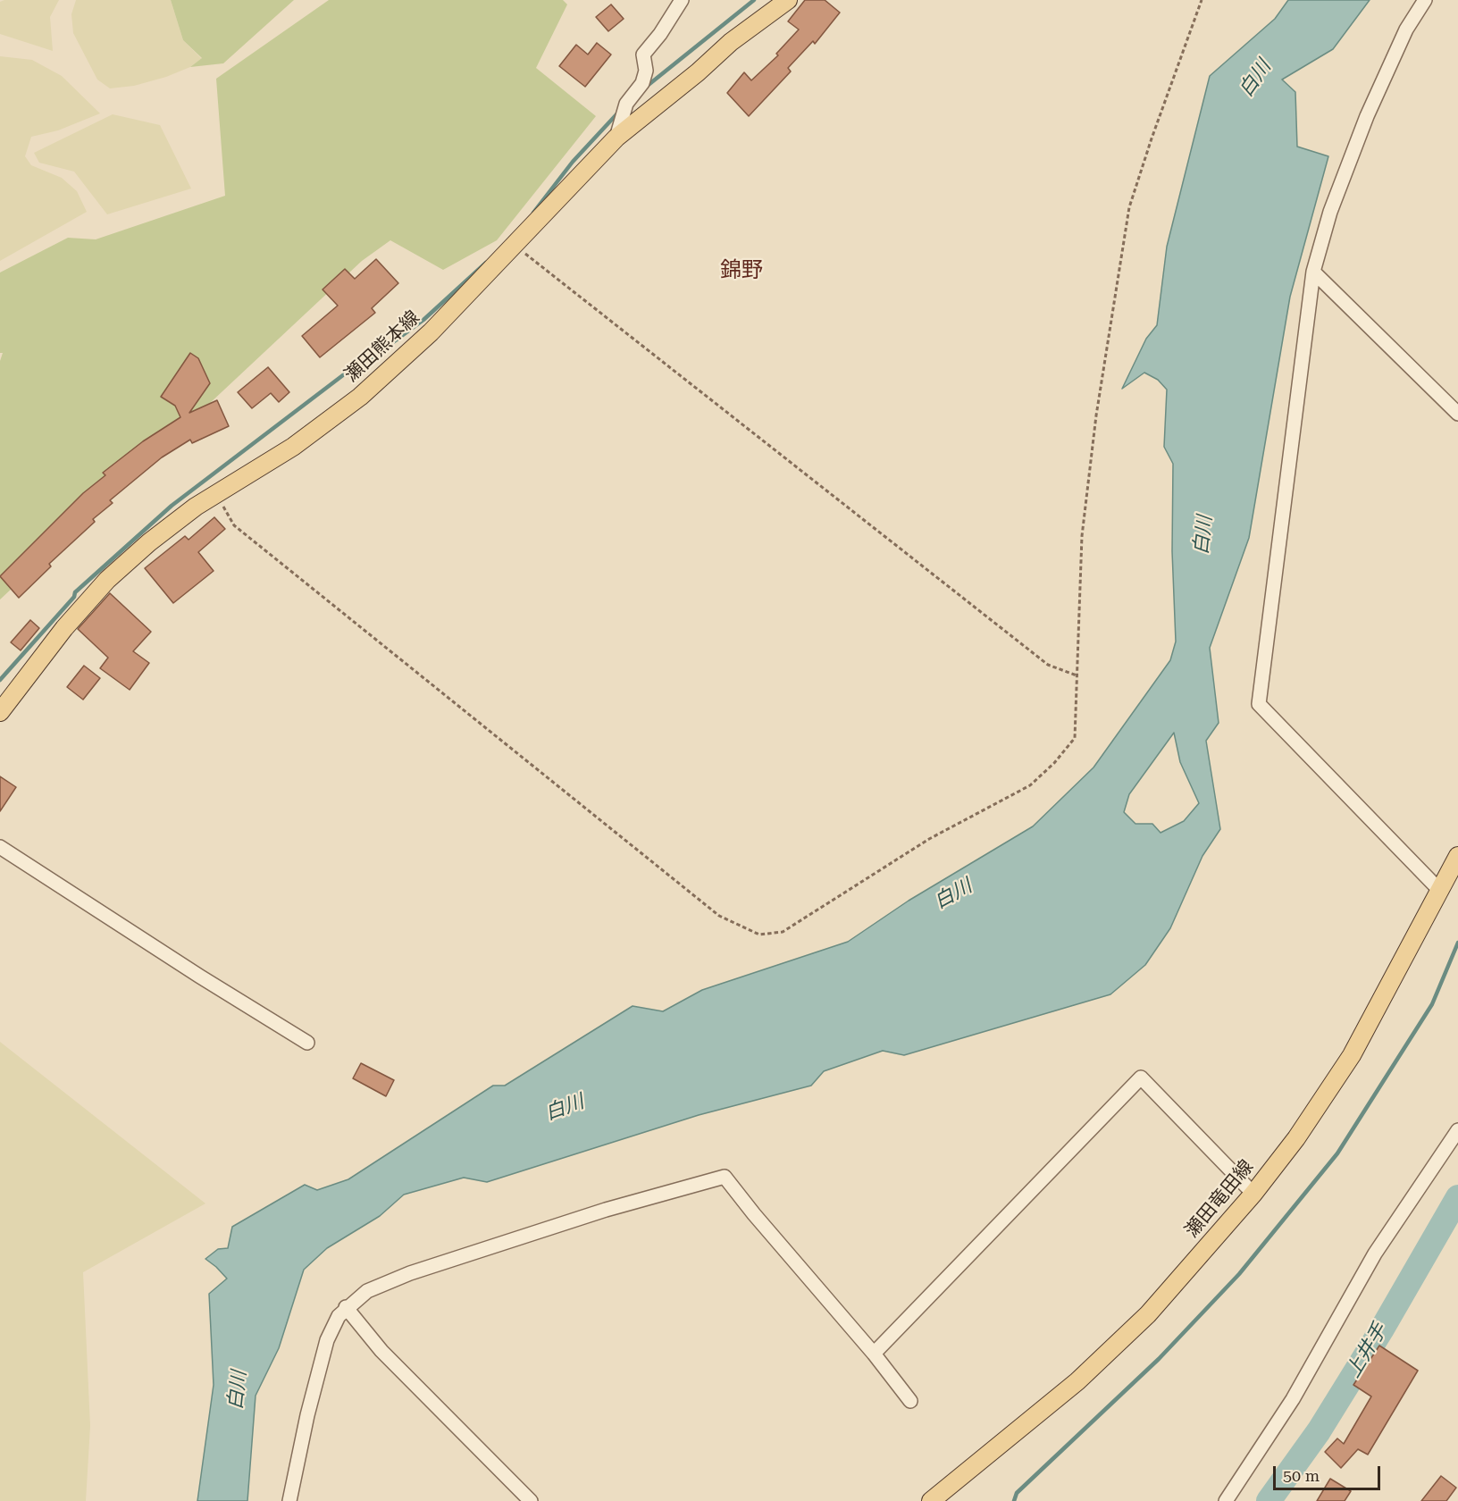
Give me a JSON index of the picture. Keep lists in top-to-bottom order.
{
  "streets": {
    "main road": ["瀬田熊本線", "瀬田竜田線"]
  },
  "districts": ["錦野"],
  "water": ["白川", "上井手"],
  "scale_bar": "50 m"
}
